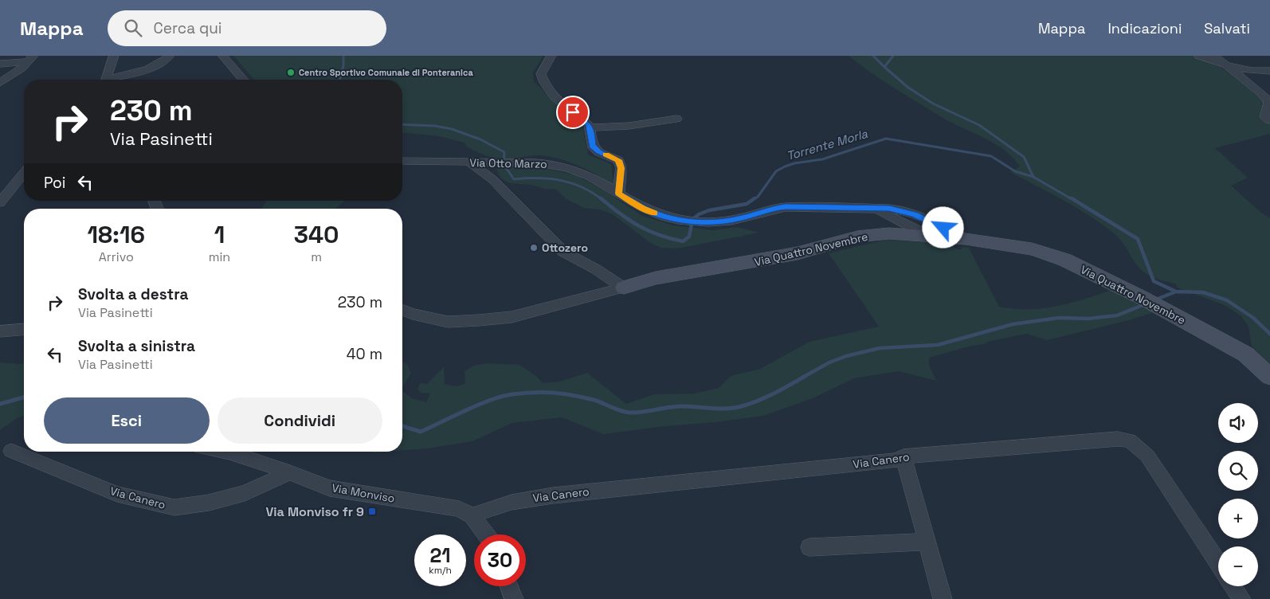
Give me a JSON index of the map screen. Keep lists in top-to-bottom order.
{
  "streets": {
    "street": [
      "Via Otto Marzo",
      "Via Quattro Novembre",
      "Via Canero",
      "Via Monviso"
    ]
  },
  "crossings": [
    ["Via Otto Marzo", "Via Quattro Novembre"],
    ["Via Canero", "Via Monviso"]
  ],
  "water": ["Torrente Morla"],
  "places": {
    "other": ["Centro Sportivo Comunale di Ponteranica", "Ottozero"],
    "transit": ["Via Monviso fr 9"]
  },
  "page": {
    "header": "Mappa",
    "search": "Cerca qui",
    "nav": ["Mappa", "Indicazioni", "Salvati"],
    "turn": ["230 m", "Via Pasinetti"],
    "then": "Poi",
    "eta": [
      "18:16",
      "Arrivo",
      "1",
      "min",
      "340",
      "m"
    ],
    "list": [
      {
        "name": "Svolta a destra",
        "note": "Via Pasinetti",
        "value": "230 m"
      },
      {
        "name": "Svolta a sinistra",
        "note": "Via Pasinetti",
        "value": "40 m"
      }
    ],
    "buttons": ["Esci", "Condividi"],
    "map_buttons": ["+", "−"],
    "speed": "21 km/h",
    "limit": "30"
  }
}
